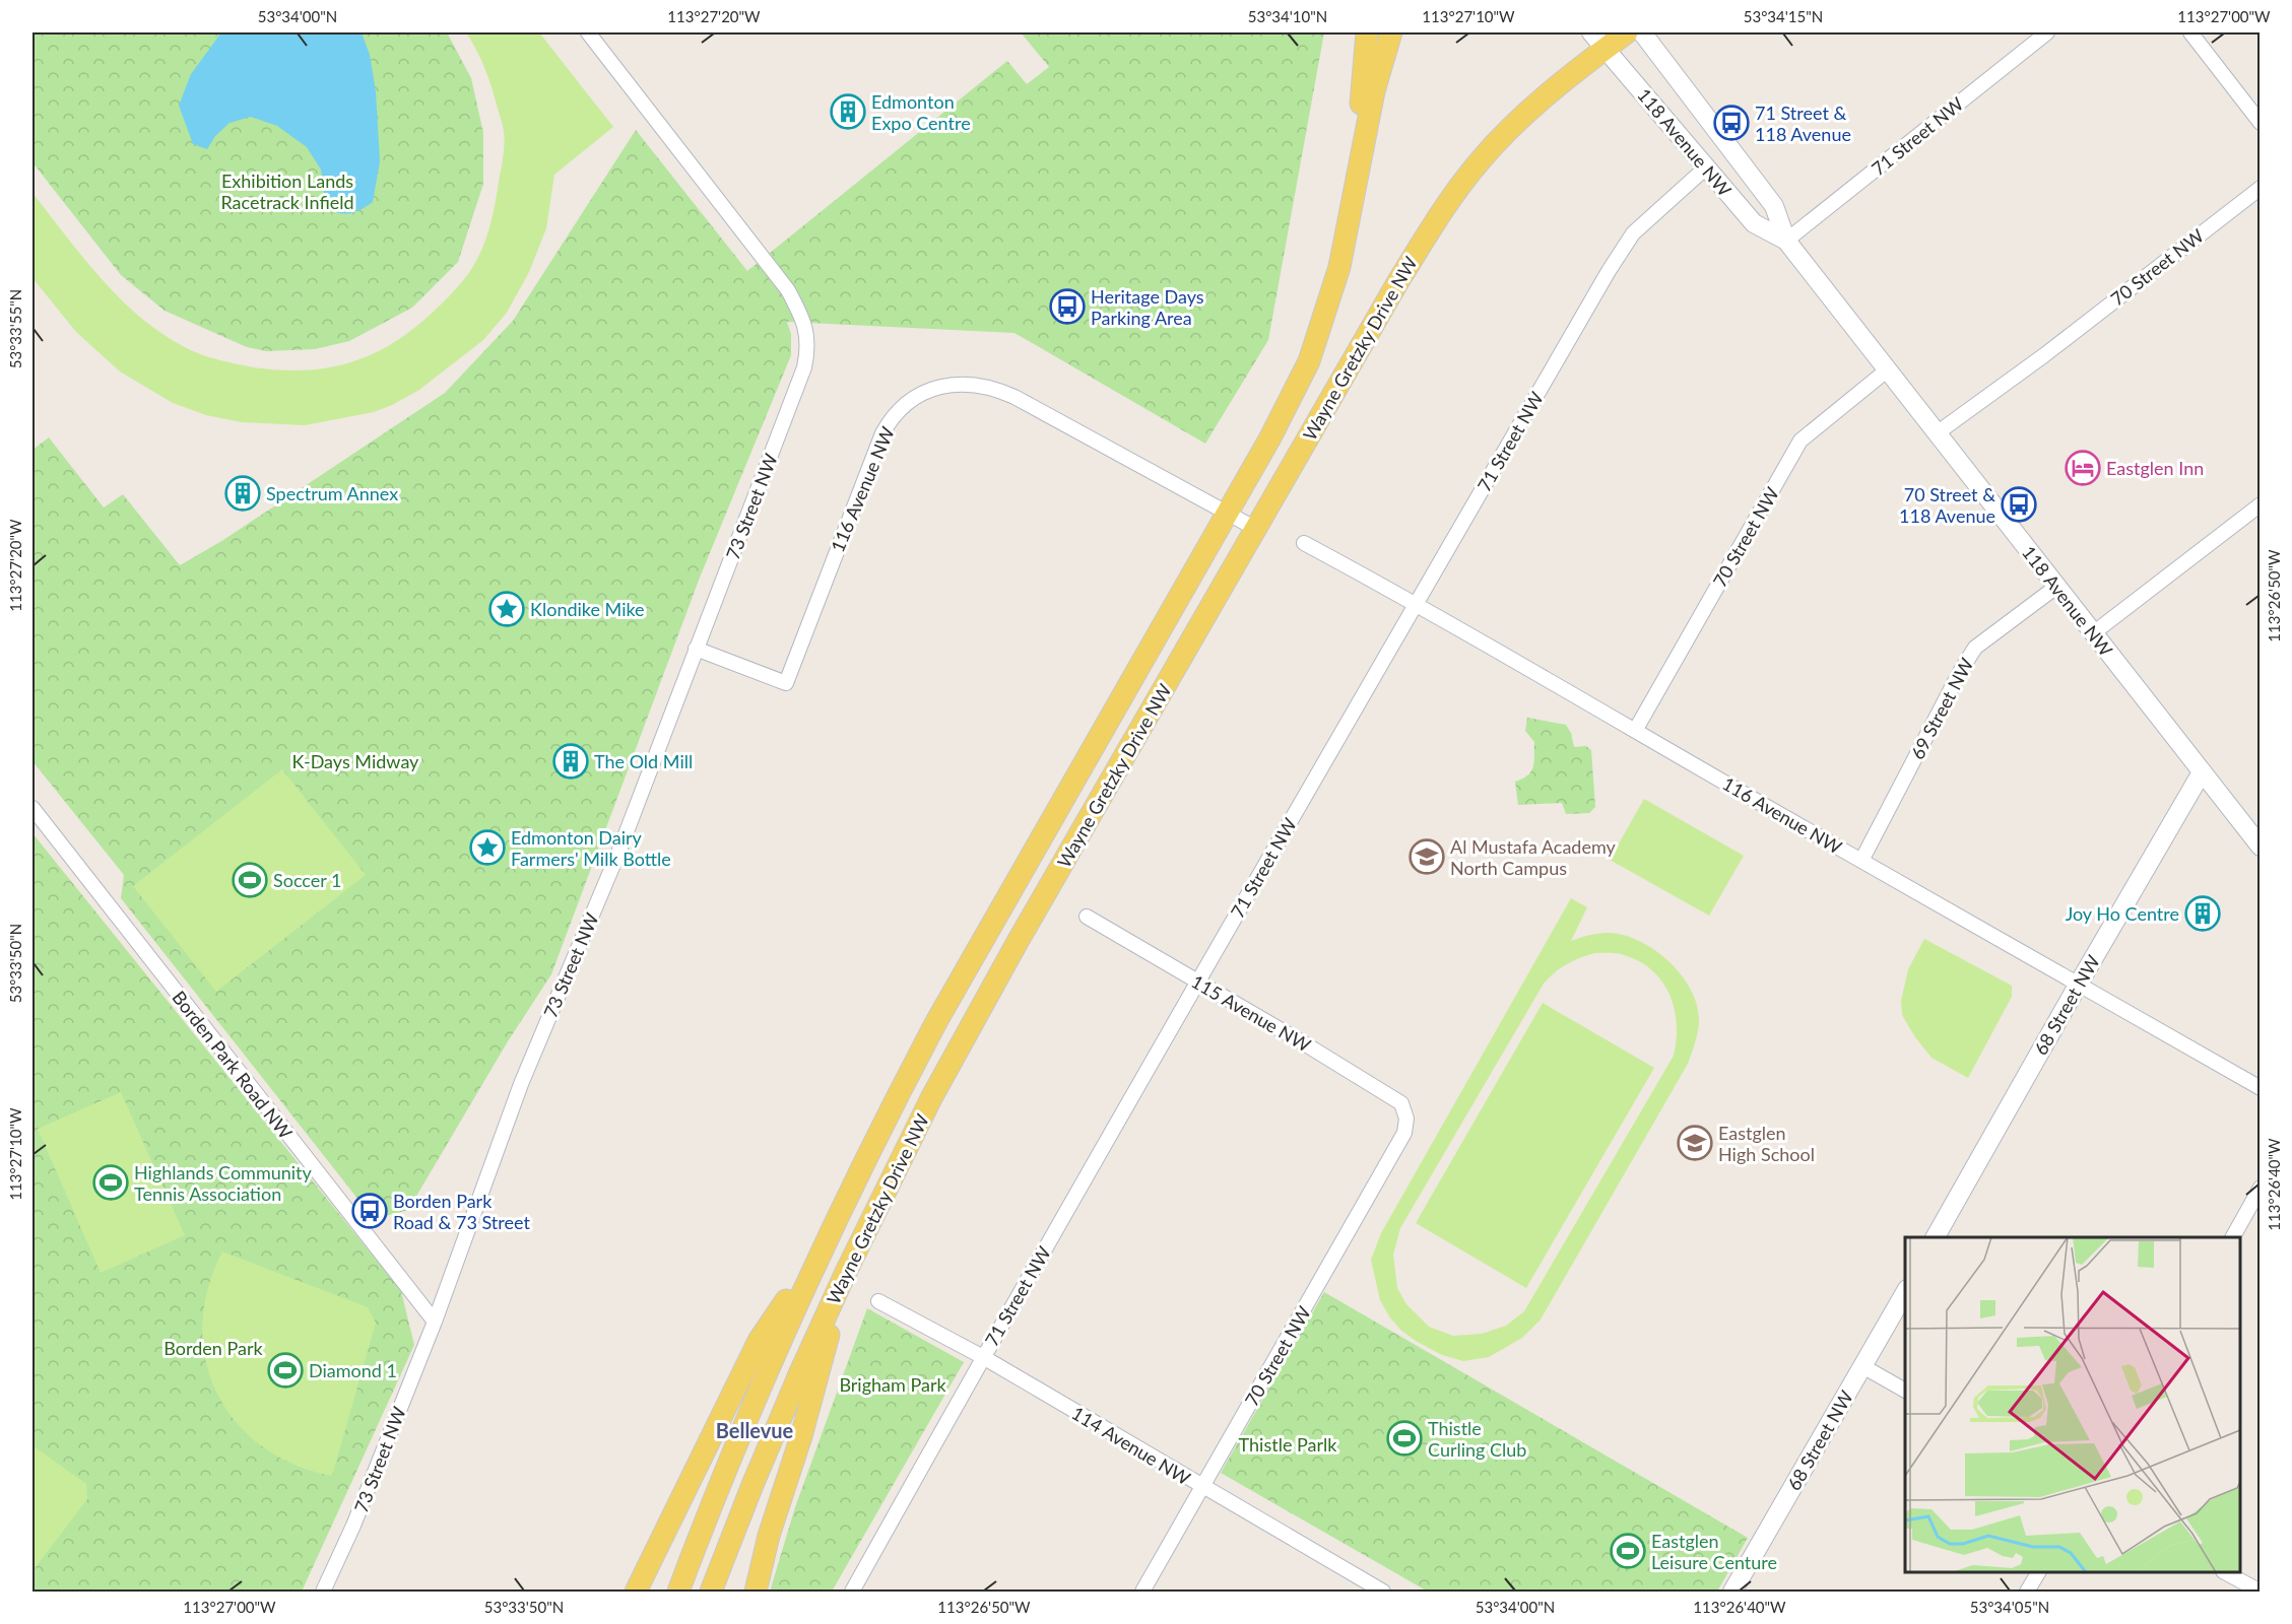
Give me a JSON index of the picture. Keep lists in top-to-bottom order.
{
  "streets": {
    "main road": ["118 Avenue NW", "Wayne Gretzky Drive NW", "68 Street NW"],
    "street": [
      "71 Street NW",
      "70 Street NW",
      "116 Avenue NW",
      "73 Street NW",
      "69 Street NW",
      "115 Avenue NW",
      "Borden Park Road NW",
      "114 Avenue NW"
    ]
  },
  "crossings": [
    ["71 Street NW", "118 Avenue NW"],
    ["71 Street NW", "116 Avenue NW"],
    ["71 Street NW", "115 Avenue NW"],
    ["71 Street NW", "114 Avenue NW"],
    ["118 Avenue NW", "70 Street NW"],
    ["118 Avenue NW", "Wayne Gretzky Drive NW"],
    ["118 Avenue NW", "69 Street NW"],
    ["118 Avenue NW", "68 Street NW"],
    ["70 Street NW", "116 Avenue NW"],
    ["70 Street NW", "115 Avenue NW"],
    ["70 Street NW", "114 Avenue NW"],
    ["Wayne Gretzky Drive NW", "116 Avenue NW"],
    ["116 Avenue NW", "73 Street NW"],
    ["116 Avenue NW", "69 Street NW"],
    ["116 Avenue NW", "68 Street NW"],
    ["73 Street NW", "Borden Park Road NW"]
  ],
  "districts": ["Bellevue"],
  "parks": [
    "Exhibition Lands Racetrack Infield",
    "K-Days Midway",
    "Borden Park",
    "Brigham Park",
    "Thistle Parlk"
  ],
  "places": {
    "building": [
      "Edmonton Expo Centre",
      "Spectrum Annex",
      "The Old Mill",
      "Joy Ho Centre"
    ],
    "bus stop": [
      "71 Street & 118 Avenue",
      "Heritage Days Parking Area",
      "70 Street & 118 Avenue",
      "Borden Park Road & 73 Street"
    ],
    "hotel": ["Eastglen Inn"],
    "place": ["Klondike Mike", "Edmonton Dairy Farmers' Milk Bottle"],
    "school or university": ["Al Mustafa Academy North Campus", "Eastglen High School"],
    "sports": [
      "Soccer 1",
      "Highlands Community Tennis Association",
      "Diamond 1",
      "Thistle Curling Club",
      "Eastglen Leisure Centure"
    ]
  },
  "coordinates": [
    "53°34'00\"N",
    "113°27'20\"W",
    "53°34'10\"N",
    "113°27'10\"W",
    "53°34'15\"N",
    "113°27'00\"W",
    "53°33'55\"N",
    "113°26'50\"W",
    "53°33'50\"N",
    "113°26'40\"W",
    "53°34'05\"N"
  ]
}
